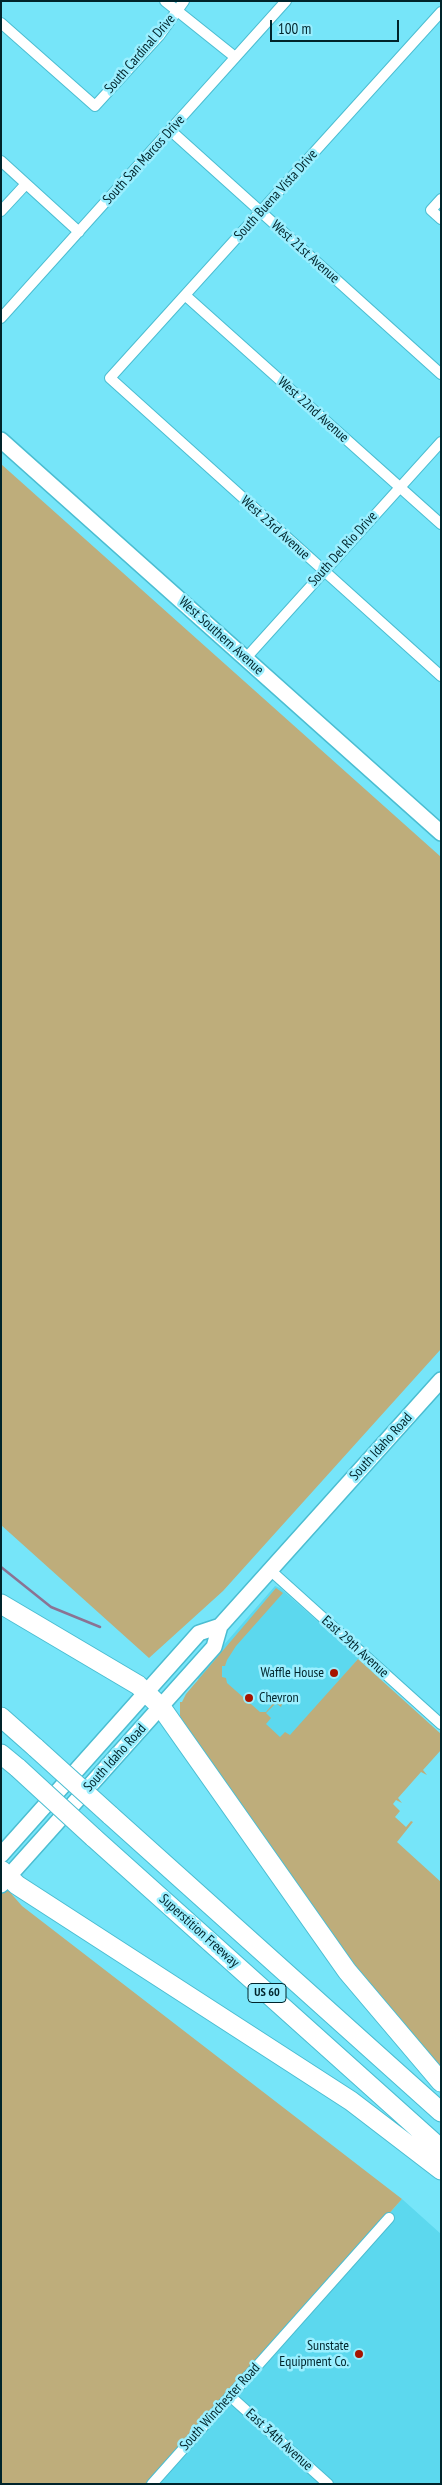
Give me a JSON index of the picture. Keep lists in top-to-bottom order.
{
  "streets": {
    "highway": ["Superstition Freeway", "US 60"],
    "main road": ["West Southern Avenue", "South Idaho Road"],
    "street": [
      "South Cardinal Drive",
      "South San Marcos Drive",
      "South Buena Vista Drive",
      "West 21st Avenue",
      "West 22nd Avenue",
      "West 23rd Avenue",
      "South Del Rio Drive",
      "East 29th Avenue",
      "South Winchester Road",
      "East 34th Avenue"
    ]
  },
  "crossings": [
    ["South San Marcos Drive", "West 21st Avenue"],
    ["South Buena Vista Drive", "West 21st Avenue"],
    ["South Buena Vista Drive", "West 22nd Avenue"],
    ["South Buena Vista Drive", "West 23rd Avenue"],
    ["West 22nd Avenue", "South Del Rio Drive"],
    ["West 23rd Avenue", "South Del Rio Drive"],
    ["South Del Rio Drive", "West Southern Avenue"],
    ["South Idaho Road", "East 29th Avenue"],
    ["South Winchester Road", "East 34th Avenue"]
  ],
  "places": ["Waffle House", "Chevron", "Sunstate Equipment Co."],
  "scale_bar": "100 m"
}
